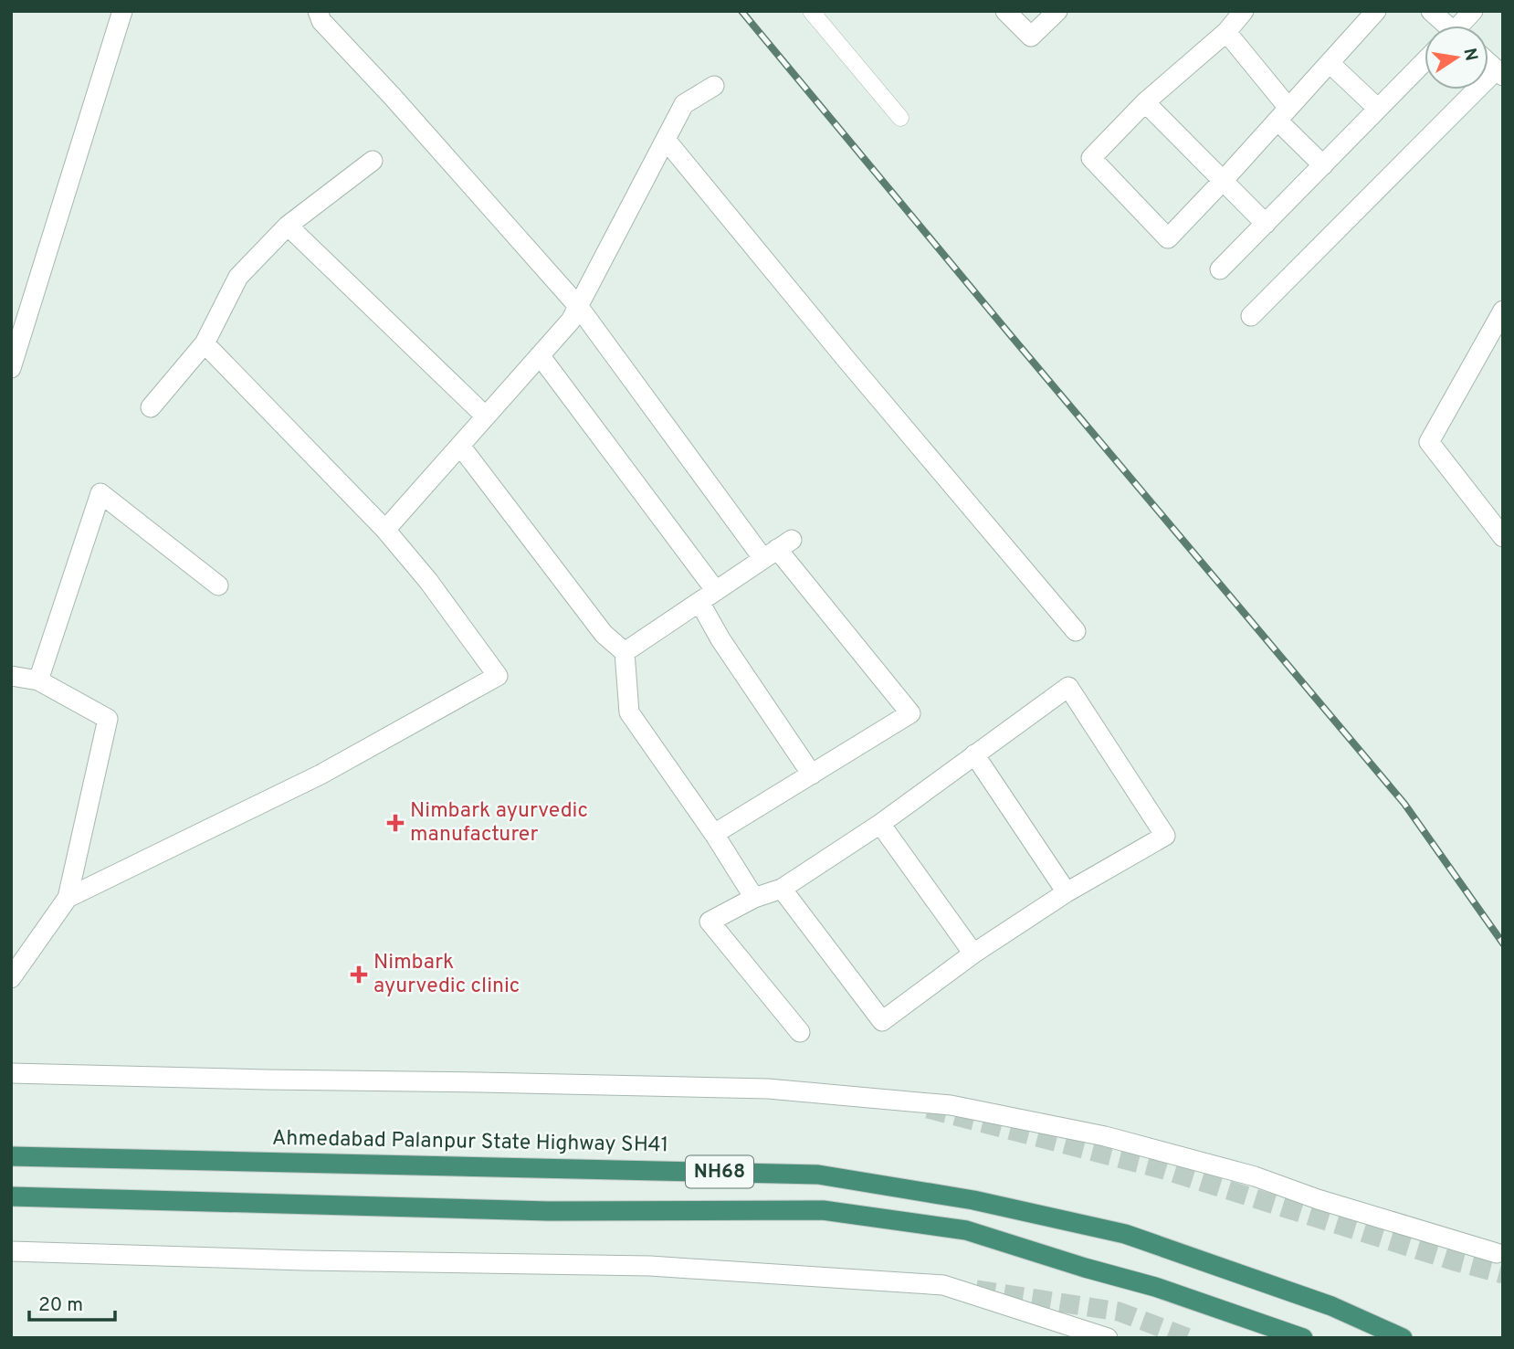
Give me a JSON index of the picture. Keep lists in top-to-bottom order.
{
  "streets": {
    "highway": ["Ahmedabad Palanpur State Highway SH41", "NH68"]
  },
  "places": {
    "health": ["Nimbark ayurvedic manufacturer", "Nimbark ayurvedic clinic"]
  },
  "scale_bar": "20 m",
  "north": "right"
}
